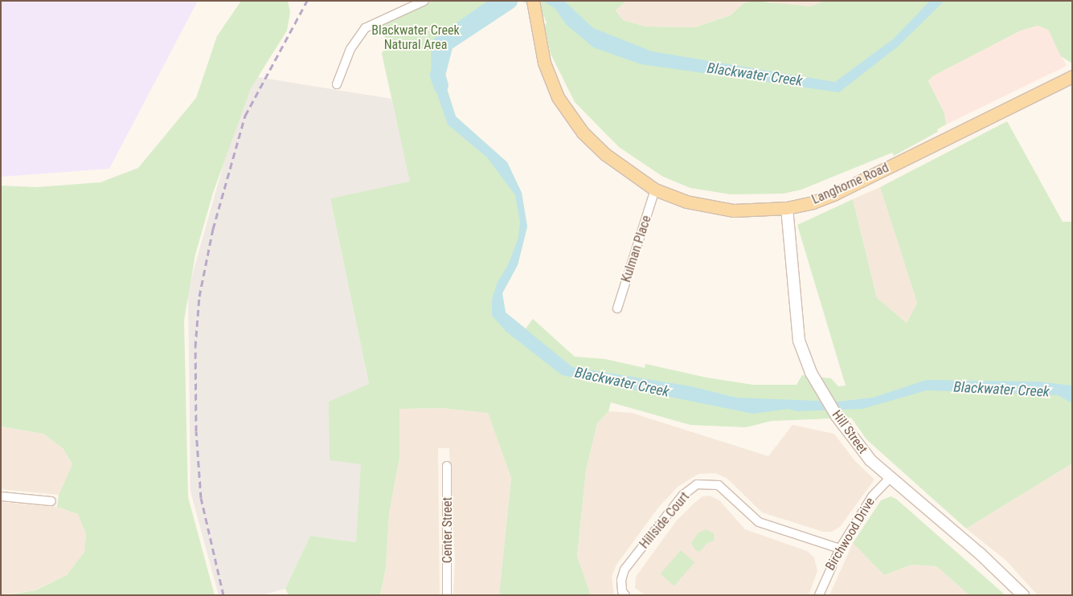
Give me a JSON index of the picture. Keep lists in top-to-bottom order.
{
  "streets": {
    "main road": ["Langhorne Road"],
    "street": [
      "Kulman Place",
      "Hill Street",
      "Hillside Court",
      "Center Street",
      "Birchwood Drive"
    ]
  },
  "crossings": [
    ["Langhorne Road", "Kulman Place"],
    ["Langhorne Road", "Hill Street"],
    ["Hill Street", "Birchwood Drive"],
    ["Hillside Court", "Birchwood Drive"]
  ],
  "water": ["Blackwater Creek"],
  "parks": ["Blackwater Creek Natural Area"]
}
